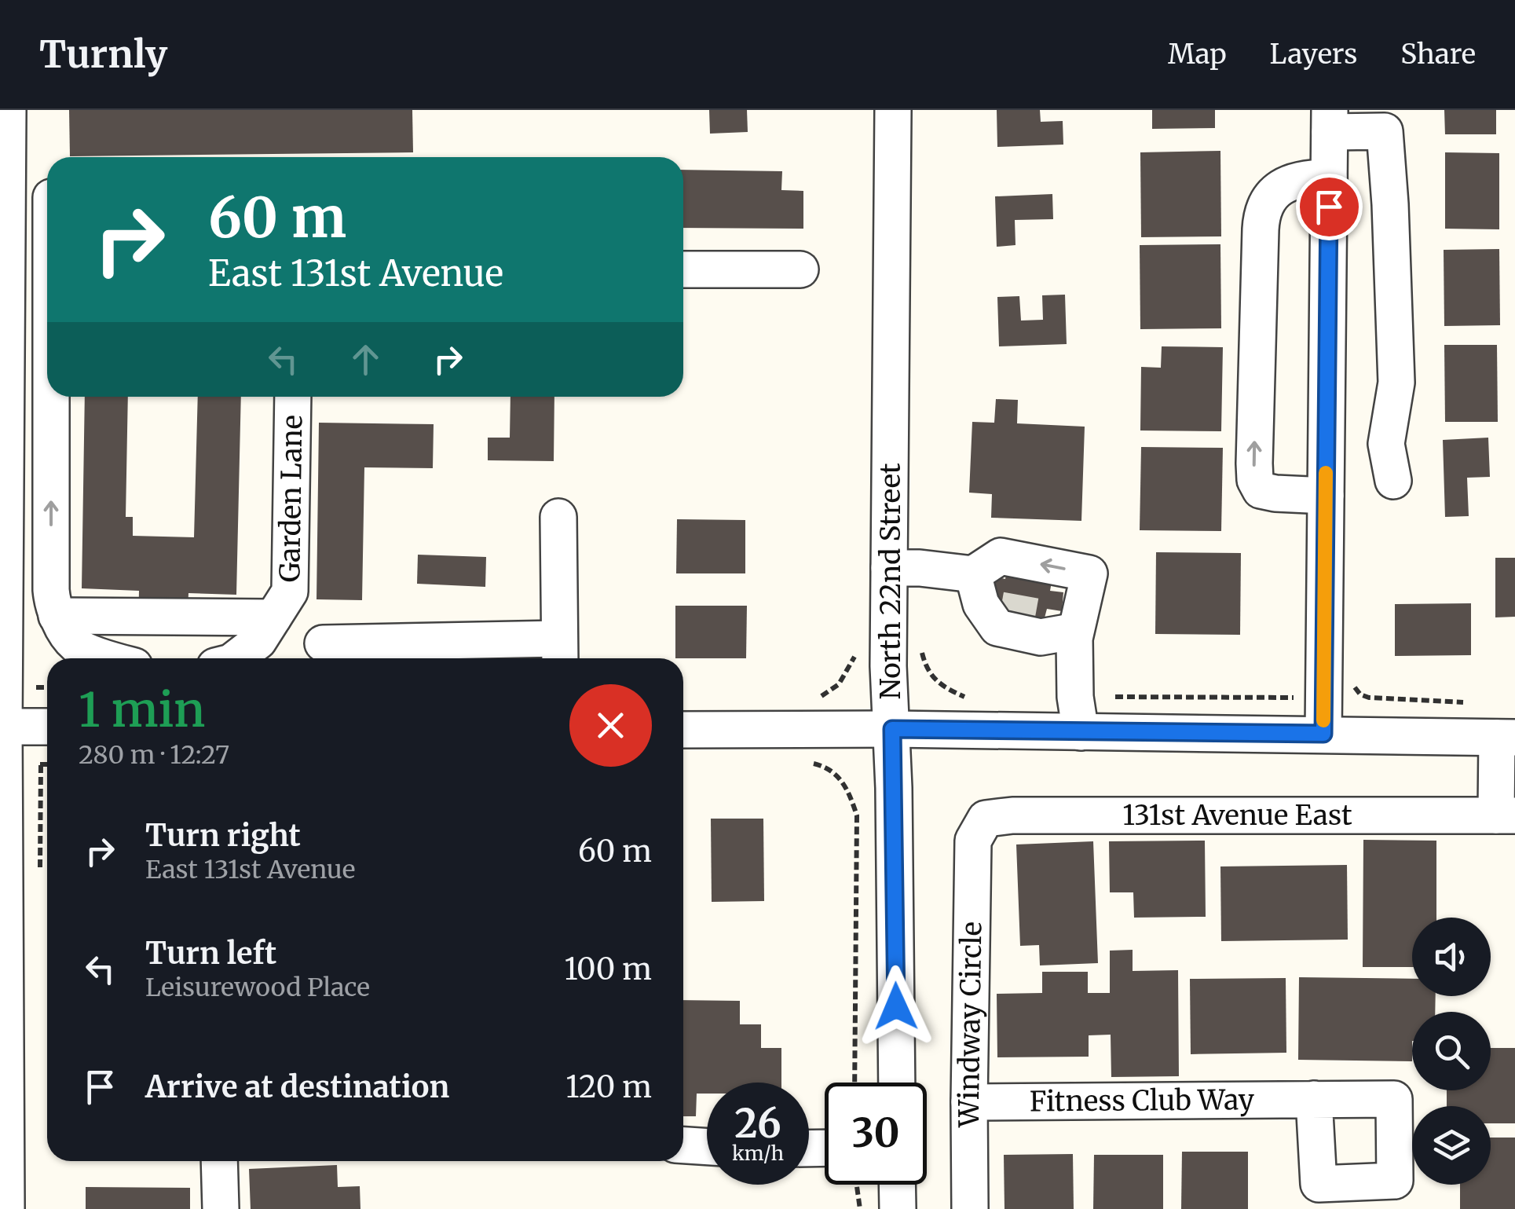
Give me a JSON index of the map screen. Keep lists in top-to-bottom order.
{
  "streets": {
    "street": [
      "Garden Lane",
      "North 22nd Street",
      "131st Avenue East",
      "Windway Circle",
      "Fitness Club Way"
    ]
  },
  "crossings": [
    ["131st Avenue East", "Windway Circle"],
    ["Windway Circle", "Fitness Club Way"]
  ],
  "page": {
    "header": "Turnly",
    "nav": ["Map", "Layers", "Share"],
    "turn": ["60 m", "East 131st Avenue"],
    "heading": ["1 min", "280 m · 12:27"],
    "list": [
      {
        "name": "Turn right",
        "note": "East 131st Avenue",
        "value": "60 m"
      },
      {
        "name": "Turn left",
        "note": "Leisurewood Place",
        "value": "100 m"
      },
      {
        "name": "Arrive at destination",
        "value": "120 m"
      }
    ],
    "speed": "26 km/h",
    "limit": "30"
  }
}
